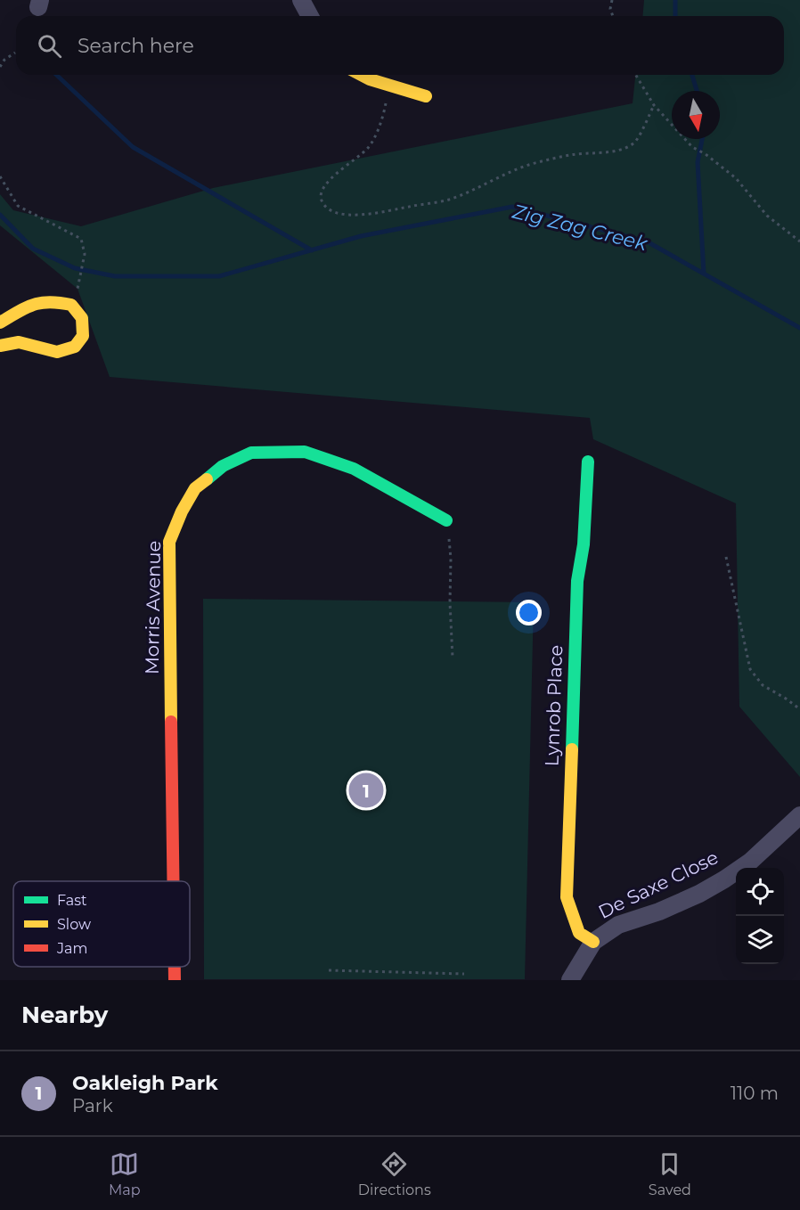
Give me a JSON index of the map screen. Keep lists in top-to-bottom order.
{
  "streets": {
    "street": ["Morris Avenue", "Lynrob Place", "De Saxe Close"]
  },
  "crossings": [
    ["Lynrob Place", "De Saxe Close"]
  ],
  "water": ["Zig Zag Creek"],
  "legend": ["Fast", "Slow", "Jam"],
  "north": "bottom",
  "page": {
    "search": "Search here",
    "pins": "1",
    "heading": "Nearby",
    "list": [
      {
        "mark": "1",
        "name": "Oakleigh Park",
        "note": "Park",
        "value": "110 m"
      }
    ],
    "nav": ["Map", "Directions", "Saved"]
  }
}
